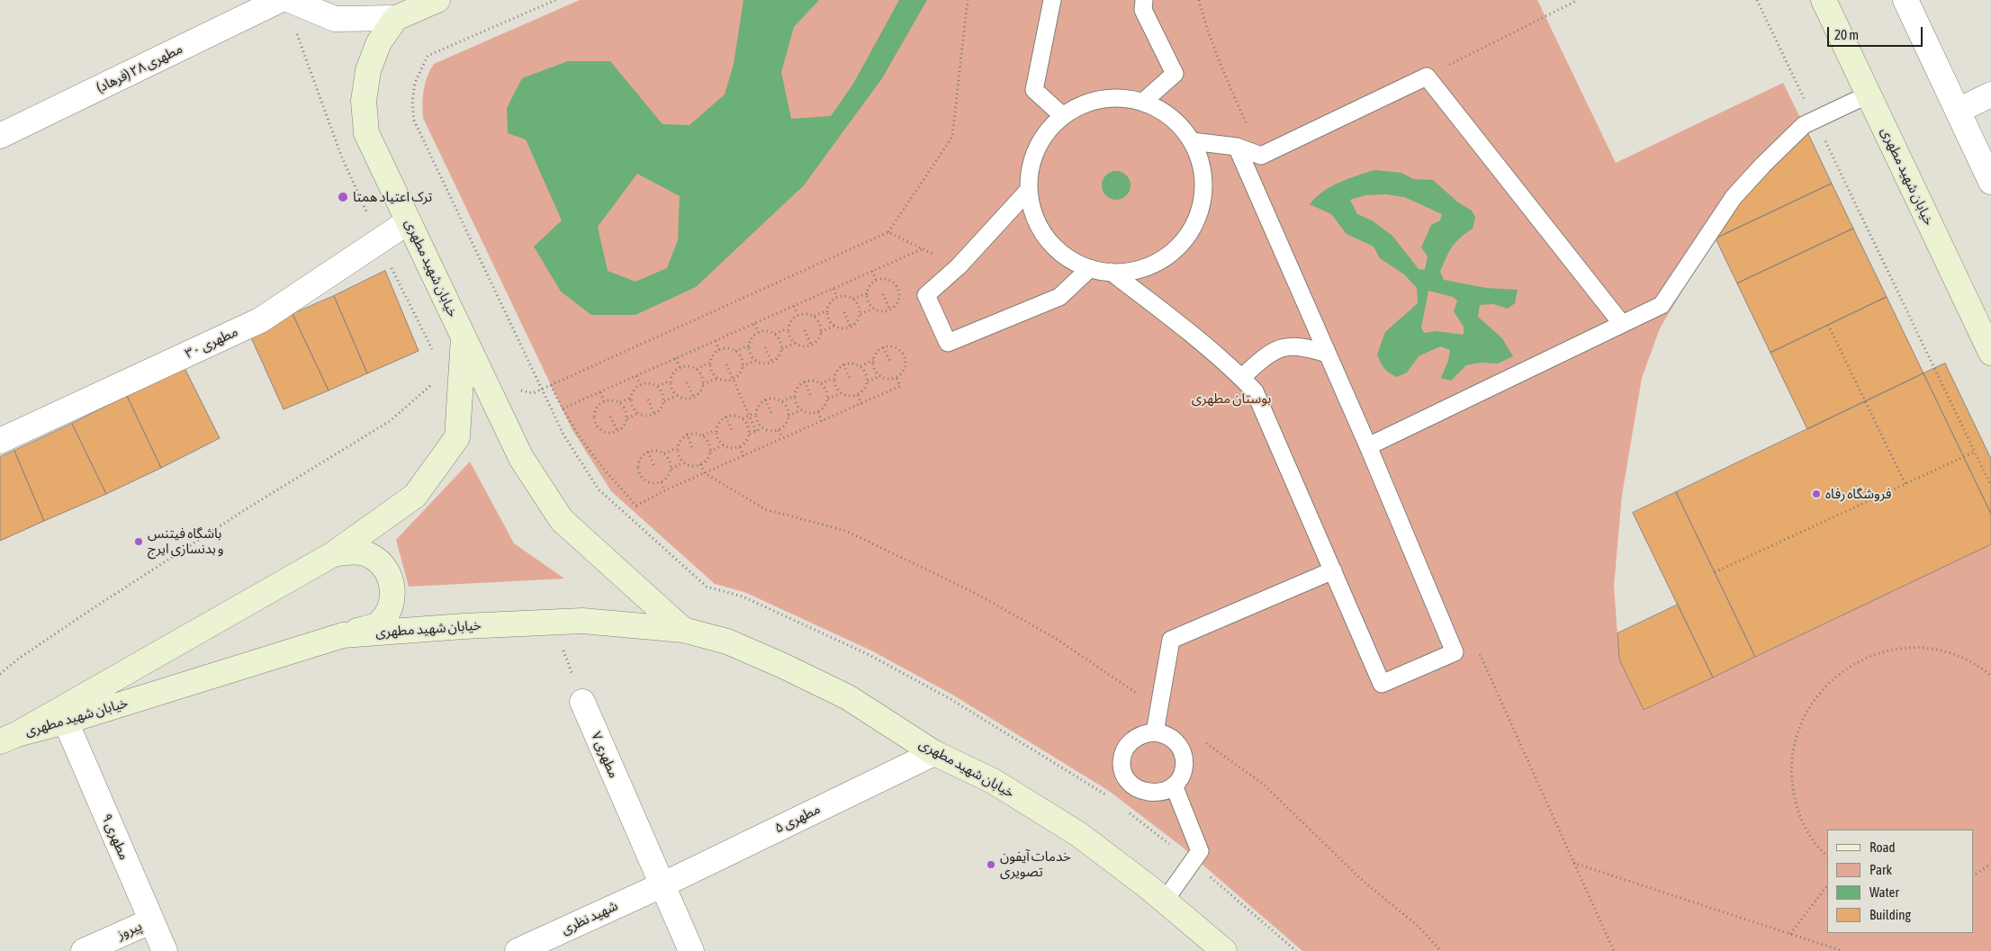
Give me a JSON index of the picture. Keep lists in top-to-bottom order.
{
  "streets": {
    "main road": ["خیابان شهید مطهری"],
    "street": [
      "مطهری ۲۸ (فرهاد)",
      "مطهری ۳۰",
      "مطهری ۷",
      "مطهری ۵",
      "مطهری ۹",
      "شهید نظری",
      "پیروز"
    ]
  },
  "crossings": [
    ["خیابان شهید مطهری", "مطهری ۳۰"],
    ["خیابان شهید مطهری", "مطهری ۵"],
    ["خیابان شهید مطهری", "مطهری ۹"],
    ["مطهری ۷", "مطهری ۵"],
    ["مطهری ۷", "شهید نظری"],
    ["مطهری ۵", "شهید نظری"],
    ["مطهری ۹", "پیروز"]
  ],
  "parks": ["بوستان مطهری"],
  "places": [
    "ترک اعتیاد همتا",
    "فروشگاه رفاه",
    "باشگاه فیتنس و بدنسازی ایرج",
    "خدمات آیفون تصویری"
  ],
  "legend": [
    "Road",
    "Park",
    "Water",
    "Building"
  ],
  "scale_bar": "20 m"
}
